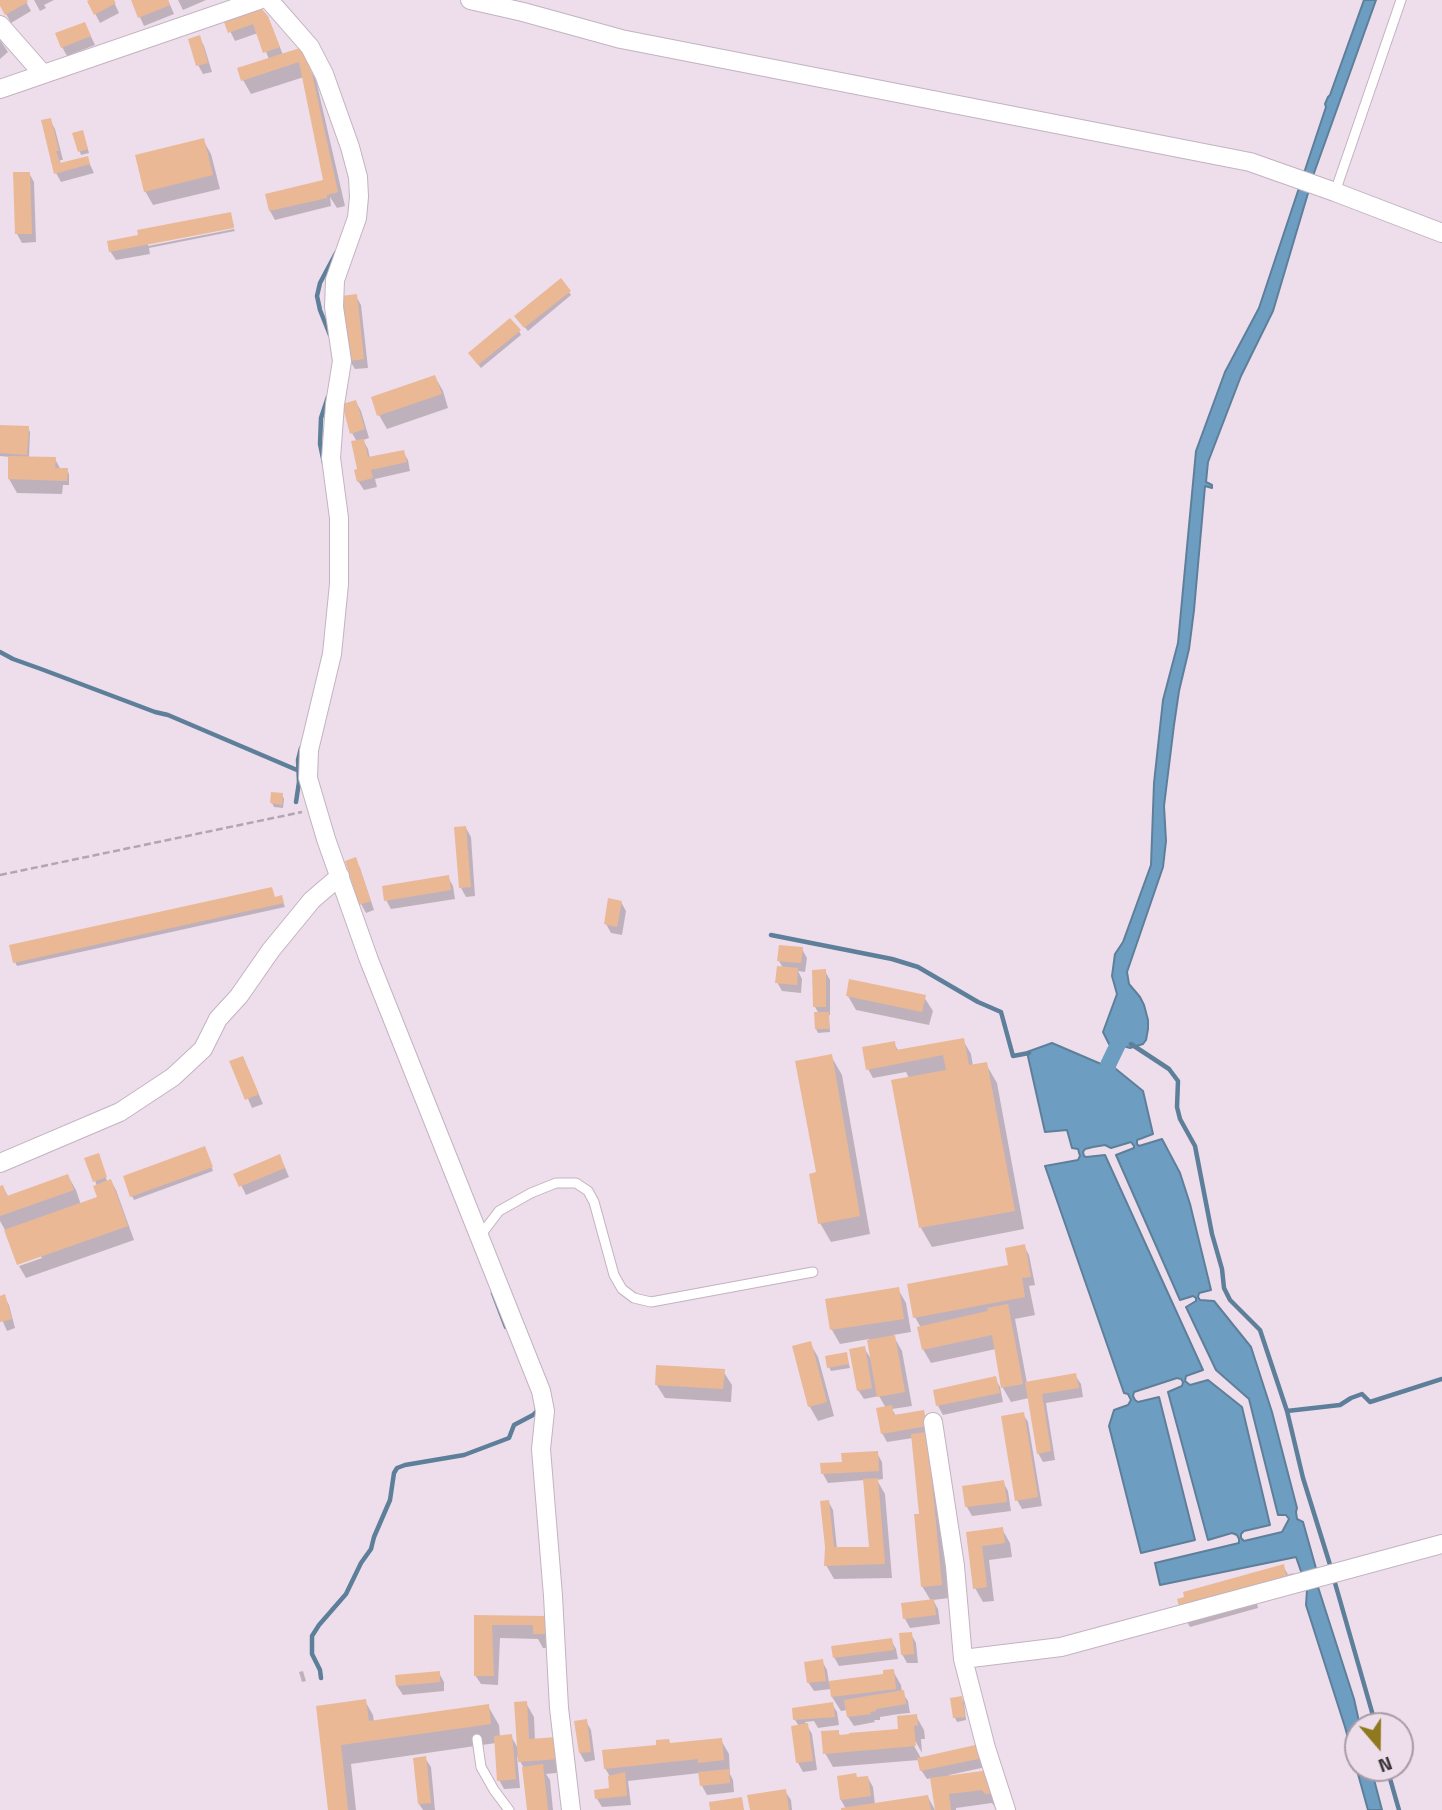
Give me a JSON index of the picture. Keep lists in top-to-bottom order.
{
  "north": "bottom"
}
